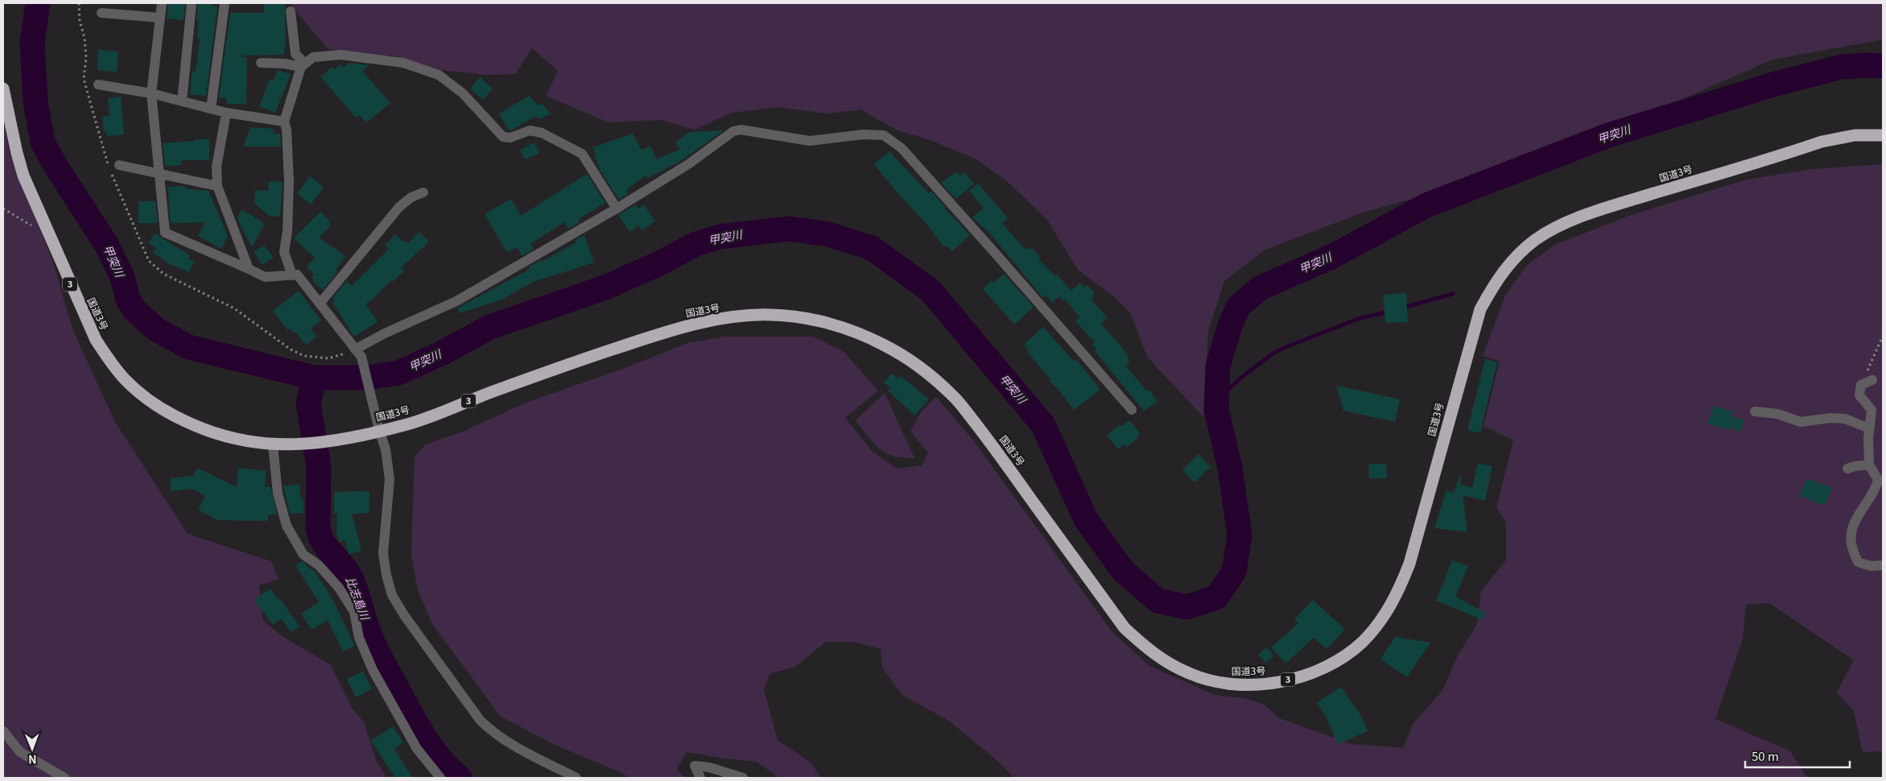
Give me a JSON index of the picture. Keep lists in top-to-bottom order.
{
  "streets": {
    "highway": ["国道3号", "3"]
  },
  "water": ["甲突川", "比志島川"],
  "scale_bar": "50 m",
  "north": "bottom"
}
